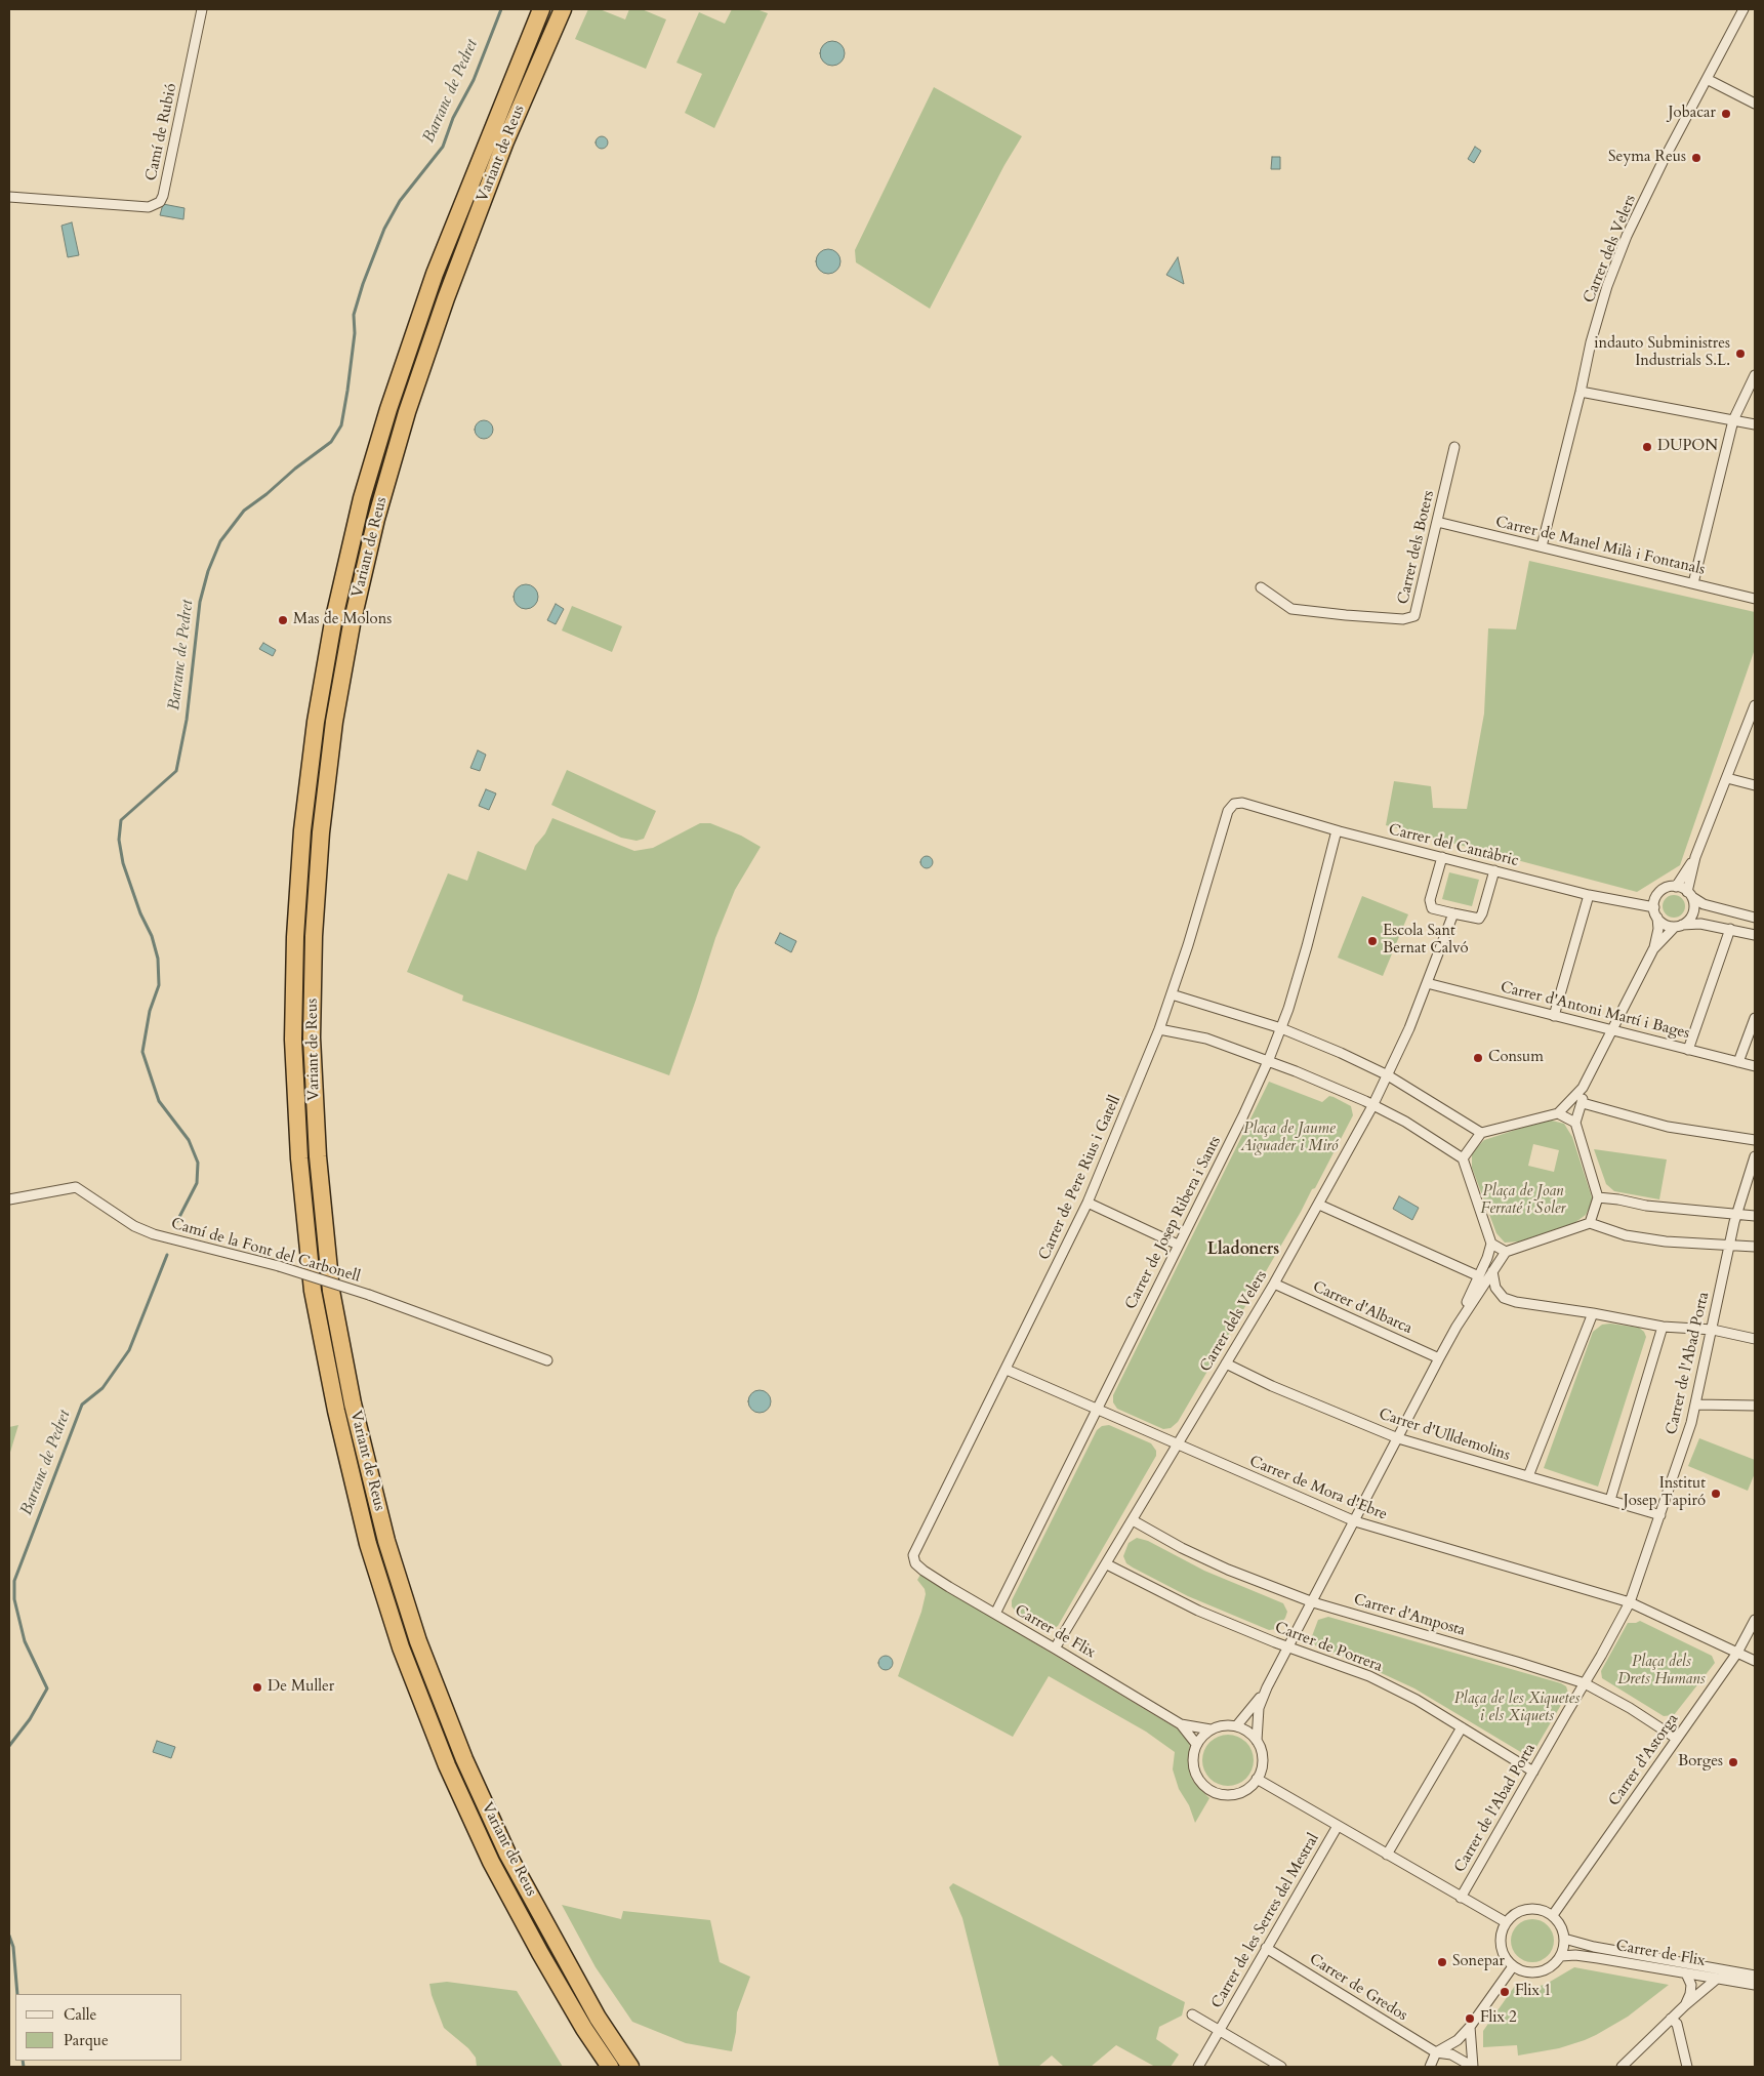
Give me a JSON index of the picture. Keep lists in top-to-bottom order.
{
  "streets": {
    "highway": ["Variant de Reus"],
    "street": [
      "Camí de Rubió",
      "Carrer dels Velers",
      "Carrer de Manel Milà i Fontanals",
      "Carrer dels Boters",
      "Carrer del Cantàbric",
      "Carrer d'Antoni Martí i Bages",
      "Carrer de Pere Rius i Gatell",
      "Carrer de Josep Ribera i Sants",
      "Camí de la Font del Carbonell",
      "Carrer d'Albarca",
      "Carrer de l'Abad Porta",
      "Carrer d'Ulldemolins",
      "Carrer de Mora d'Ebre",
      "Carrer d'Amposta",
      "Carrer de Flix",
      "Carrer de Porrera",
      "Carrer d'Astorga",
      "Carrer de les Serres del Mestral",
      "Carrer de Gredos"
    ]
  },
  "crossings": [
    ["Carrer dels Velers", "Carrer de Manel Milà i Fontanals"],
    ["Carrer dels Velers", "Carrer d'Antoni Martí i Bages"],
    ["Carrer dels Velers", "Carrer d'Albarca"],
    ["Carrer dels Velers", "Carrer d'Ulldemolins"],
    ["Carrer dels Velers", "Carrer de Mora d'Ebre"],
    ["Carrer dels Velers", "Carrer d'Amposta"],
    ["Carrer dels Velers", "Carrer de Flix"],
    ["Carrer dels Velers", "Carrer de Porrera"],
    ["Carrer de Manel Milà i Fontanals", "Carrer dels Boters"],
    ["Carrer del Cantàbric", "Carrer de Pere Rius i Gatell"],
    ["Carrer del Cantàbric", "Carrer de Josep Ribera i Sants"],
    ["Carrer de Pere Rius i Gatell", "Carrer de Mora d'Ebre"],
    ["Carrer de Pere Rius i Gatell", "Carrer de Flix"],
    ["Carrer de Josep Ribera i Sants", "Carrer de Mora d'Ebre"],
    ["Carrer de Josep Ribera i Sants", "Carrer de Flix"],
    ["Carrer de l'Abad Porta", "Carrer d'Ulldemolins"],
    ["Carrer de l'Abad Porta", "Carrer de Mora d'Ebre"],
    ["Carrer de l'Abad Porta", "Carrer d'Amposta"],
    ["Carrer de l'Abad Porta", "Carrer de Porrera"],
    ["Carrer de Mora d'Ebre", "Carrer d'Astorga"],
    ["Carrer d'Amposta", "Carrer d'Astorga"],
    ["Carrer de Flix", "Carrer d'Astorga"],
    ["Carrer de les Serres del Mestral", "Carrer de Gredos"]
  ],
  "districts": ["Lladoners"],
  "water": ["Barranc de Pedret"],
  "parks": [
    "Plaça de Jaume Aiguader i Miró",
    "Plaça de Joan Ferraté i Soler",
    "Plaça dels Drets Humans",
    "Plaça de les Xiquetes i els Xiquets"
  ],
  "places": [
    "Jobacar",
    "Seyma Reus",
    "indauto Subministres Industrials S.L.",
    "DUPON",
    "Mas de Molons",
    "Escola Sant Bernat Calvó",
    "Consum",
    "Institut Josep Tapiró",
    "De Muller",
    "Borges",
    "Sonepar",
    "Flix 1",
    "Flix 2"
  ],
  "legend": ["Calle", "Parque"]
}
